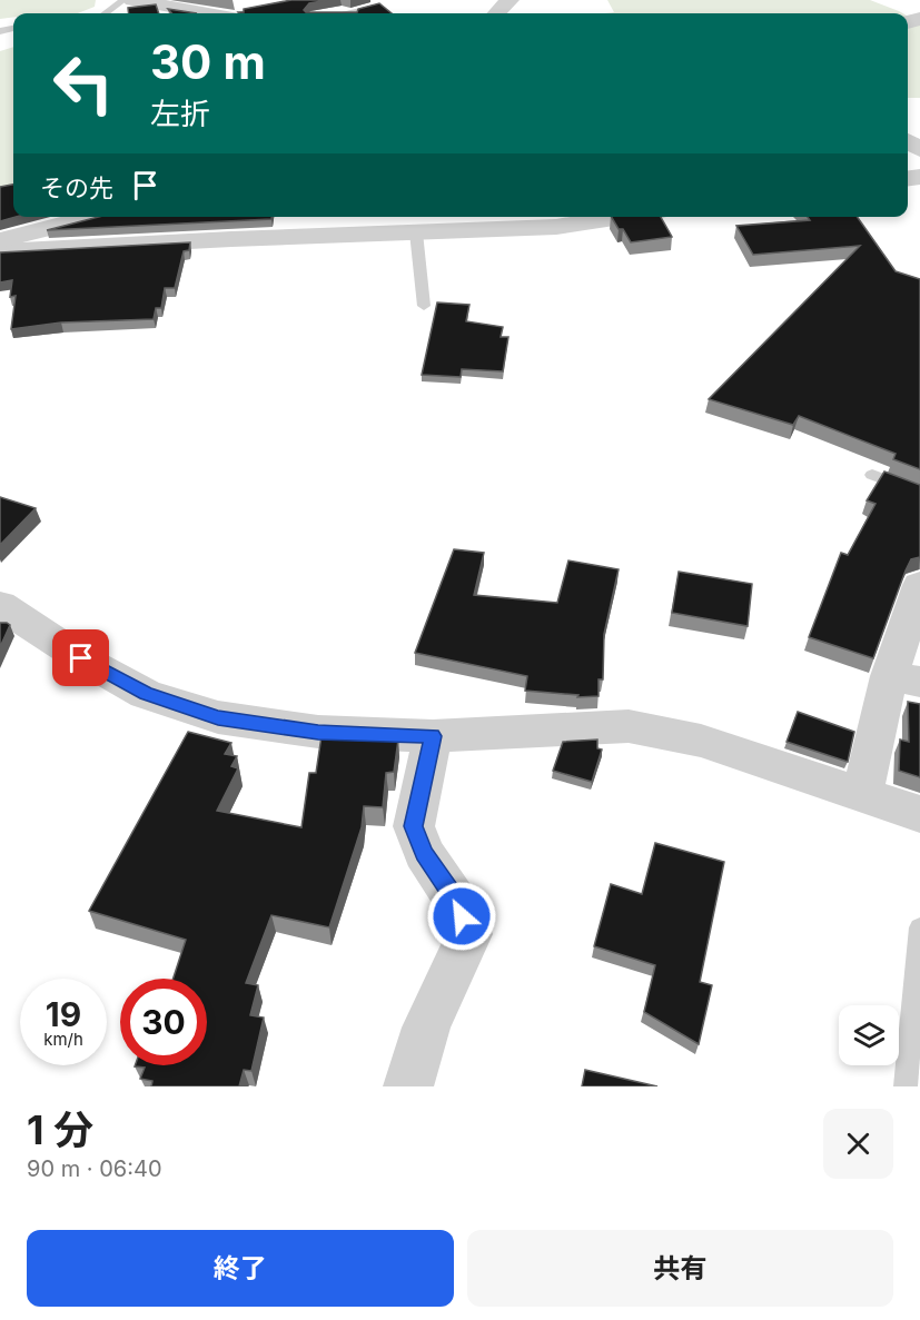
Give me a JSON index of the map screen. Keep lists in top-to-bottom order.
{
  "page": {
    "turn": ["30 m", "左折"],
    "then": "その先",
    "speed": "19 km/h",
    "limit": "30",
    "heading": ["1 分", "90 m · 06:40"],
    "buttons": ["終了", "共有"]
  }
}
